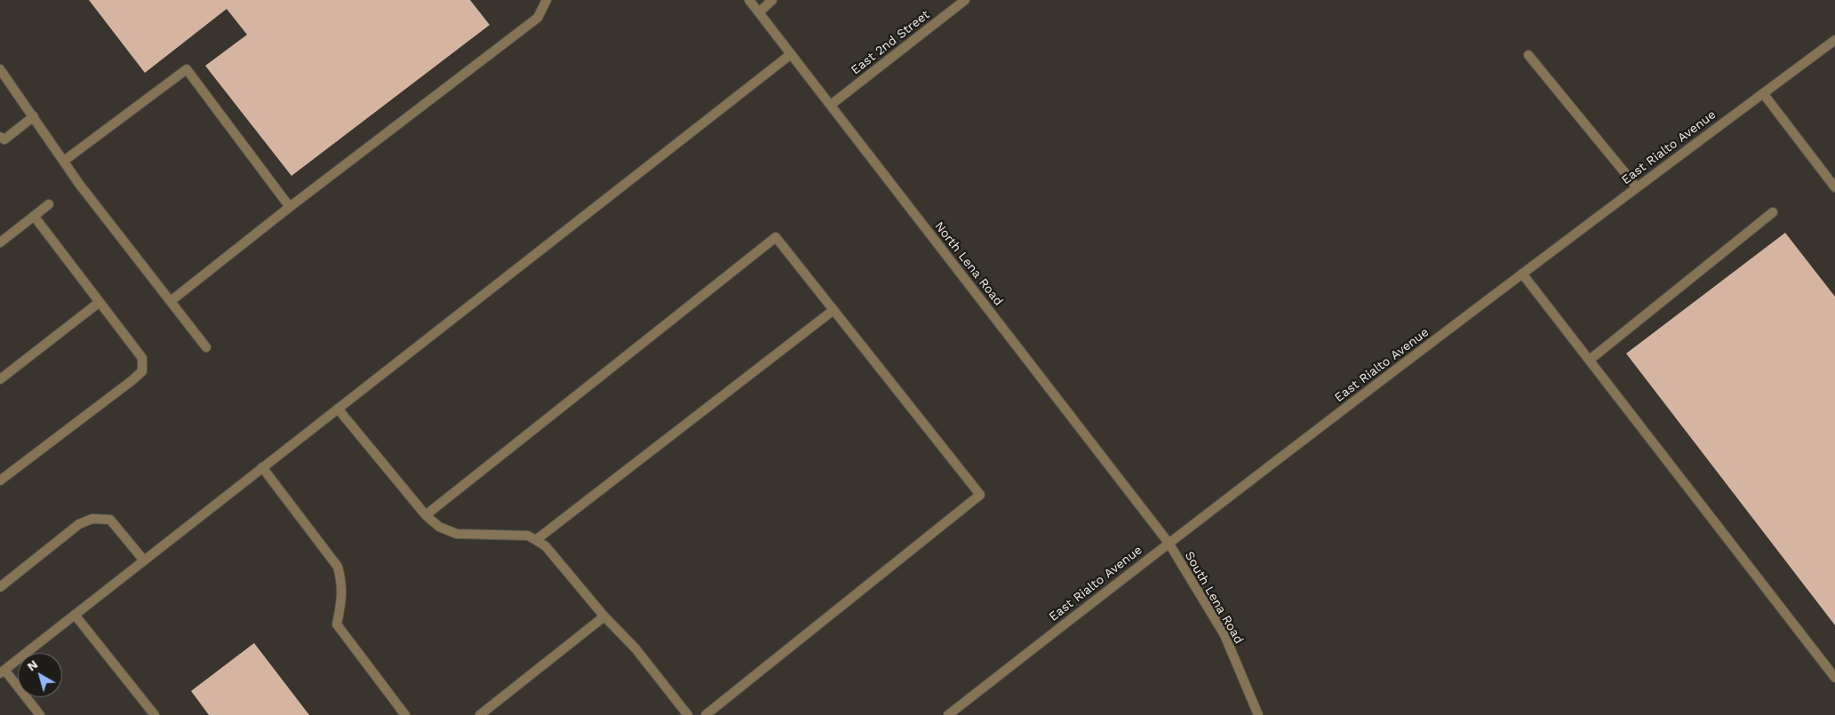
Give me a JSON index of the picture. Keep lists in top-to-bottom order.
{
  "streets": {
    "street": [
      "East 2nd Street",
      "East Rialto Avenue",
      "North Lena Road",
      "South Lena Road"
    ]
  },
  "crossings": [
    ["East 2nd Street", "North Lena Road"],
    ["East Rialto Avenue", "North Lena Road"],
    ["East Rialto Avenue", "South Lena Road"],
    ["North Lena Road", "South Lena Road"]
  ],
  "north": "top left"
}
